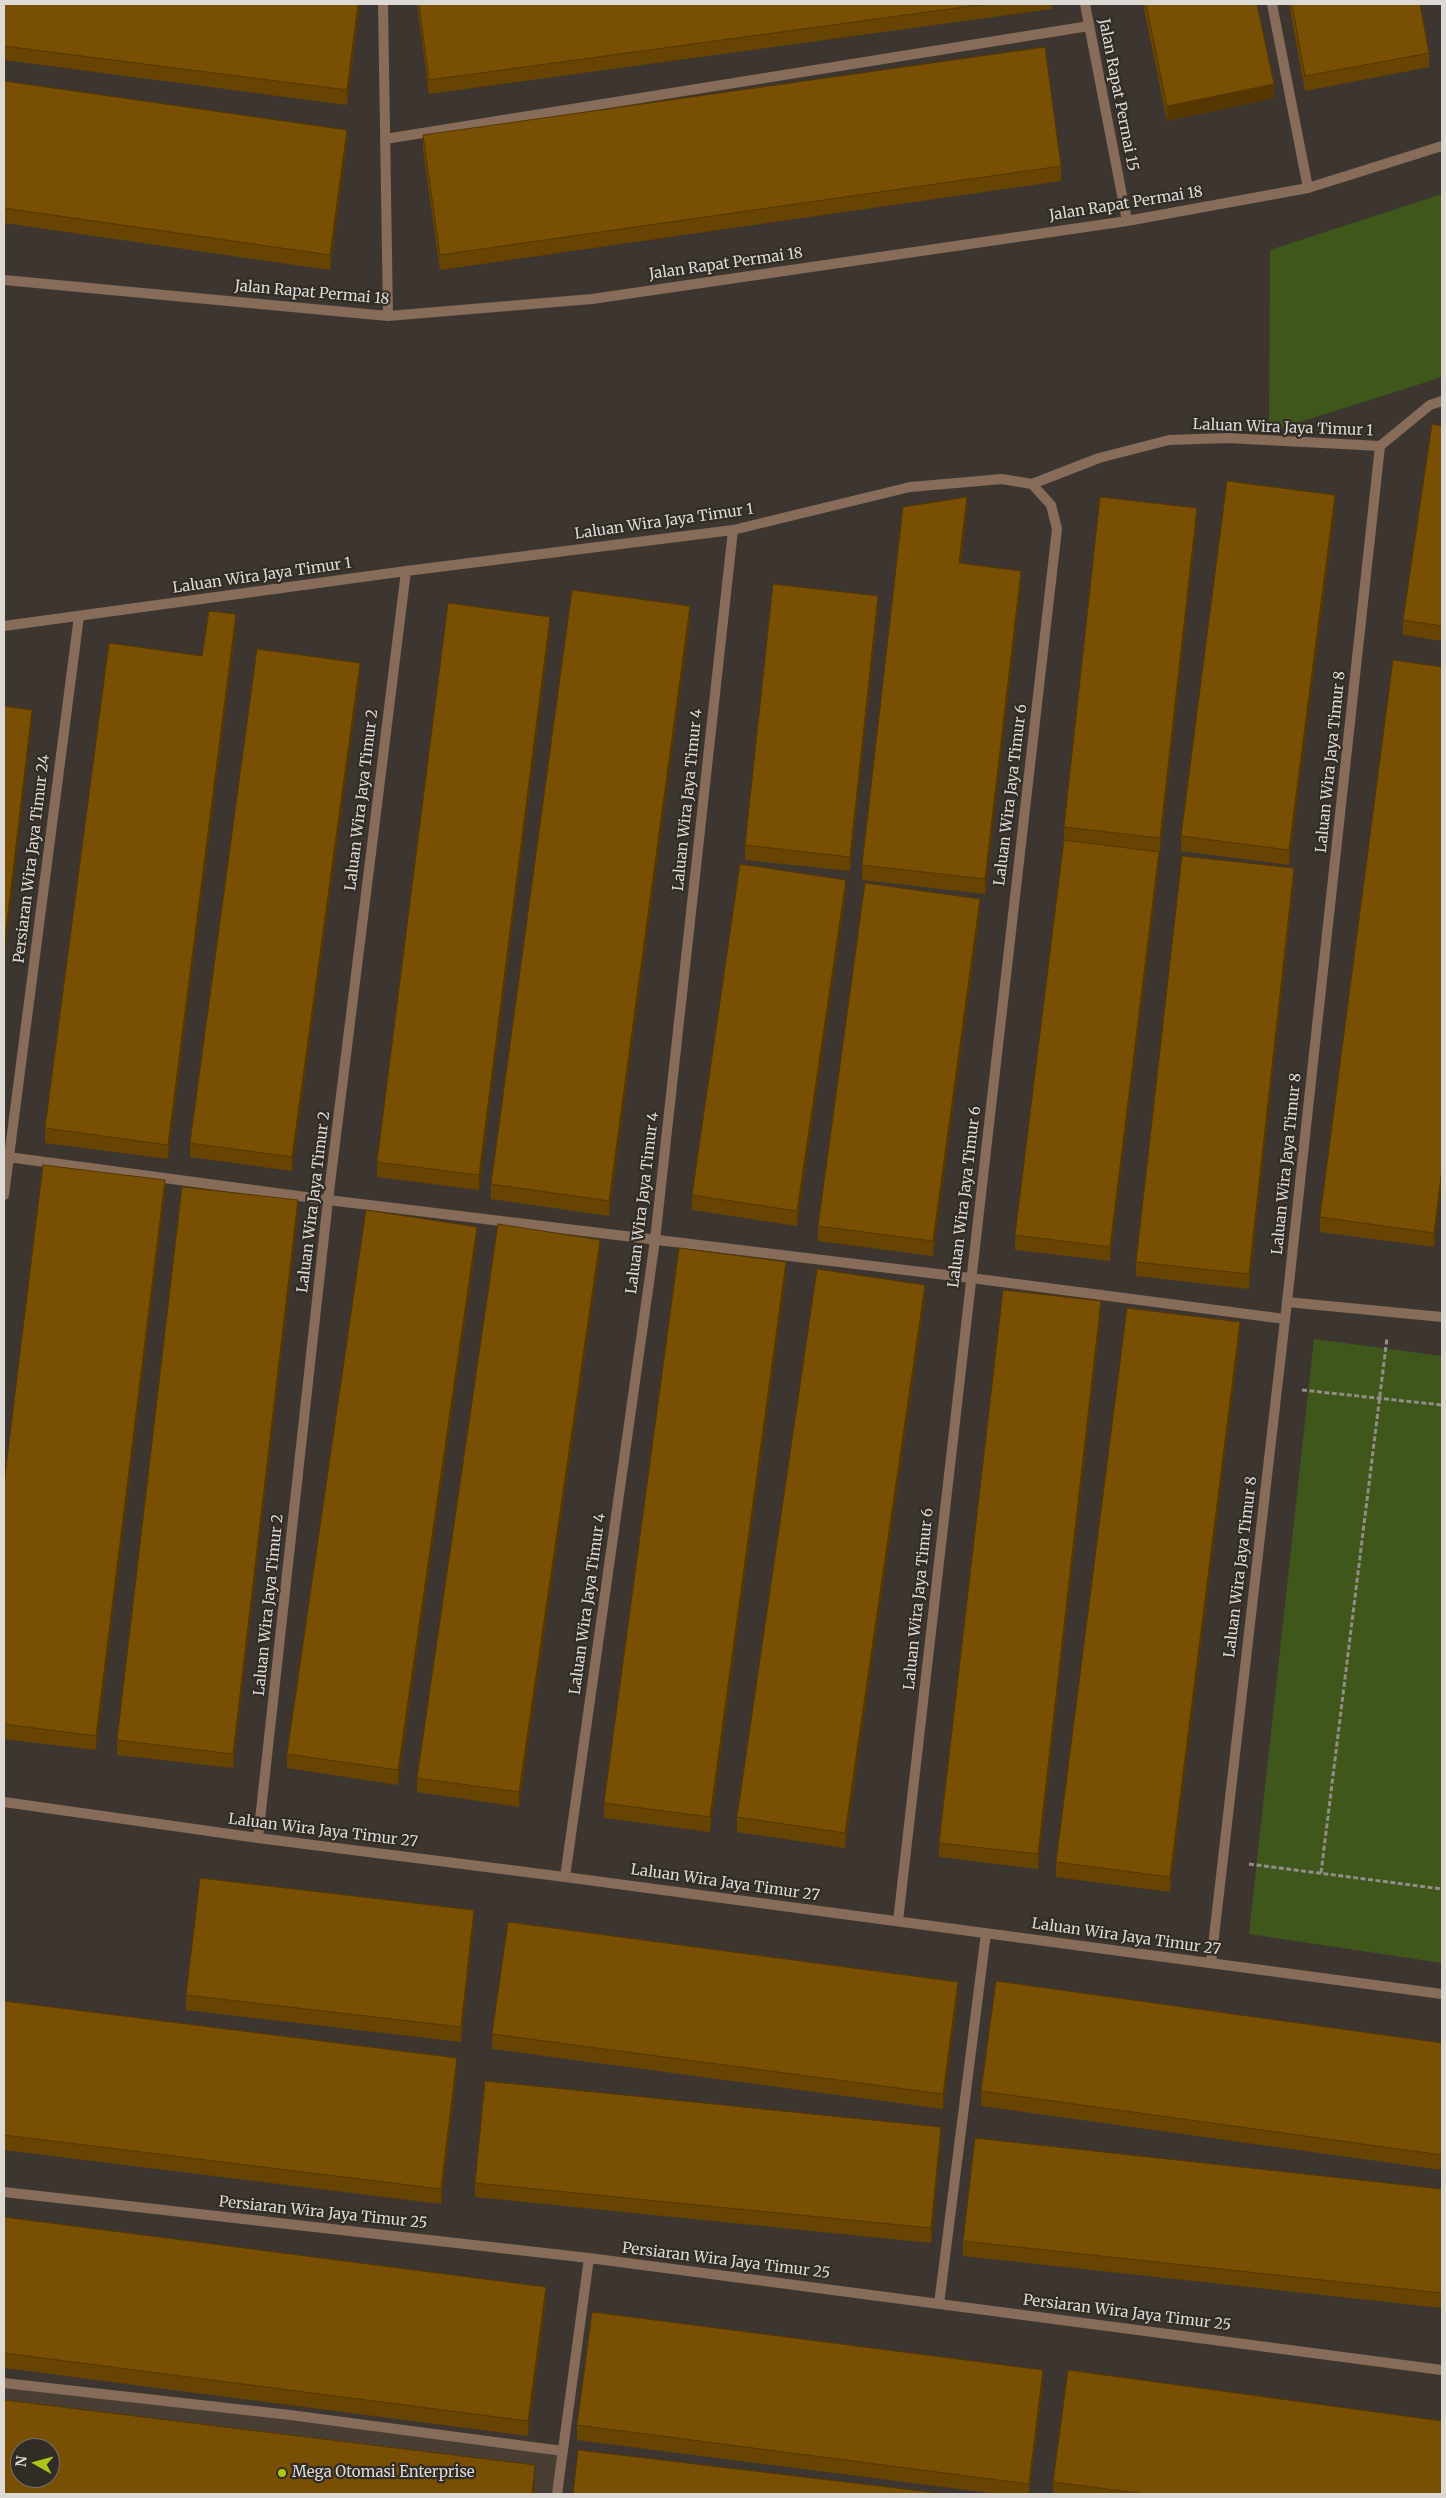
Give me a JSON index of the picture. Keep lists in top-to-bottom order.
{
  "streets": {
    "street": [
      "Jalan Rapat Permai 15",
      "Jalan Rapat Permai 18",
      "Laluan Wira Jaya Timur 1",
      "Laluan Wira Jaya Timur 8",
      "Laluan Wira Jaya Timur 6",
      "Laluan Wira Jaya Timur 2",
      "Laluan Wira Jaya Timur 4",
      "Persiaran Wira Jaya Timur 24",
      "Laluan Wira Jaya Timur 27",
      "Persiaran Wira Jaya Timur 25"
    ]
  },
  "crossings": [
    ["Jalan Rapat Permai 15", "Jalan Rapat Permai 18"],
    ["Laluan Wira Jaya Timur 1", "Laluan Wira Jaya Timur 8"],
    ["Laluan Wira Jaya Timur 1", "Laluan Wira Jaya Timur 6"],
    ["Laluan Wira Jaya Timur 1", "Laluan Wira Jaya Timur 2"],
    ["Laluan Wira Jaya Timur 1", "Laluan Wira Jaya Timur 4"],
    ["Laluan Wira Jaya Timur 1", "Persiaran Wira Jaya Timur 24"],
    ["Laluan Wira Jaya Timur 8", "Laluan Wira Jaya Timur 27"],
    ["Laluan Wira Jaya Timur 6", "Laluan Wira Jaya Timur 27"],
    ["Laluan Wira Jaya Timur 2", "Laluan Wira Jaya Timur 27"],
    ["Laluan Wira Jaya Timur 4", "Laluan Wira Jaya Timur 27"]
  ],
  "places": ["Mega Otomasi Enterprise"],
  "north": "left"
}
